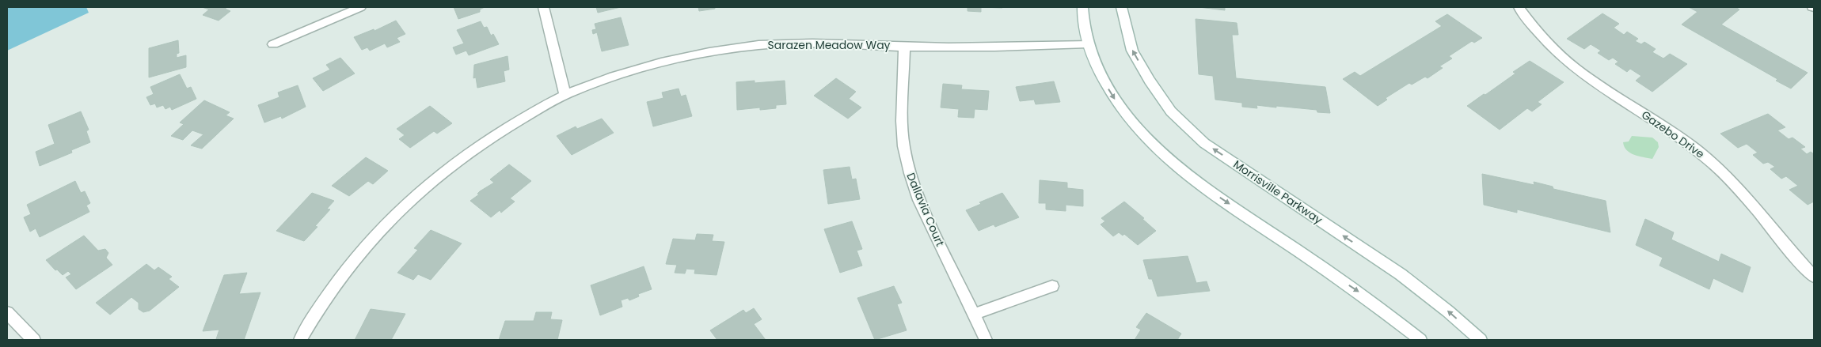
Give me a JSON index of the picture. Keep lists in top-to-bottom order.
{
  "streets": {
    "street": [
      "Sarazen Meadow Way",
      "Gazebo Drive",
      "Morrisville Parkway",
      "Dallavia Court"
    ]
  },
  "crossings": [
    ["Sarazen Meadow Way", "Dallavia Court"]
  ]
}
